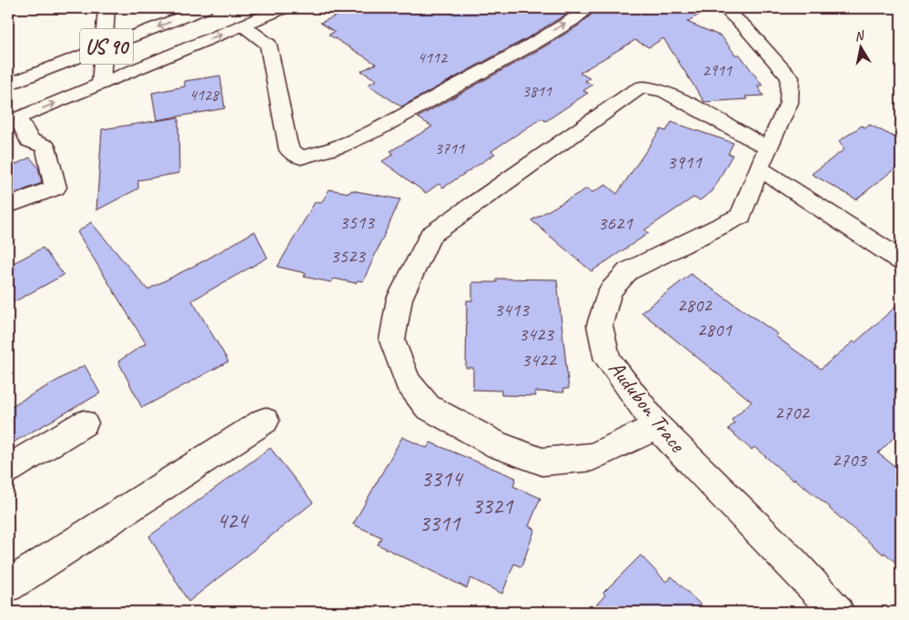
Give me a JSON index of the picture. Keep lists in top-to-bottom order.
{
  "streets": {
    "street": ["US 90", "Audubon Trace"]
  },
  "house_numbers": [
    "4112",
    "2911",
    "3811",
    "4128",
    "3711",
    "3911",
    "3513",
    "3621",
    "3523",
    "2802",
    "3413",
    "2801",
    "3423",
    "3422",
    "2702",
    "2703",
    "3314",
    "3321",
    "424",
    "3311"
  ],
  "north": "top"
}
